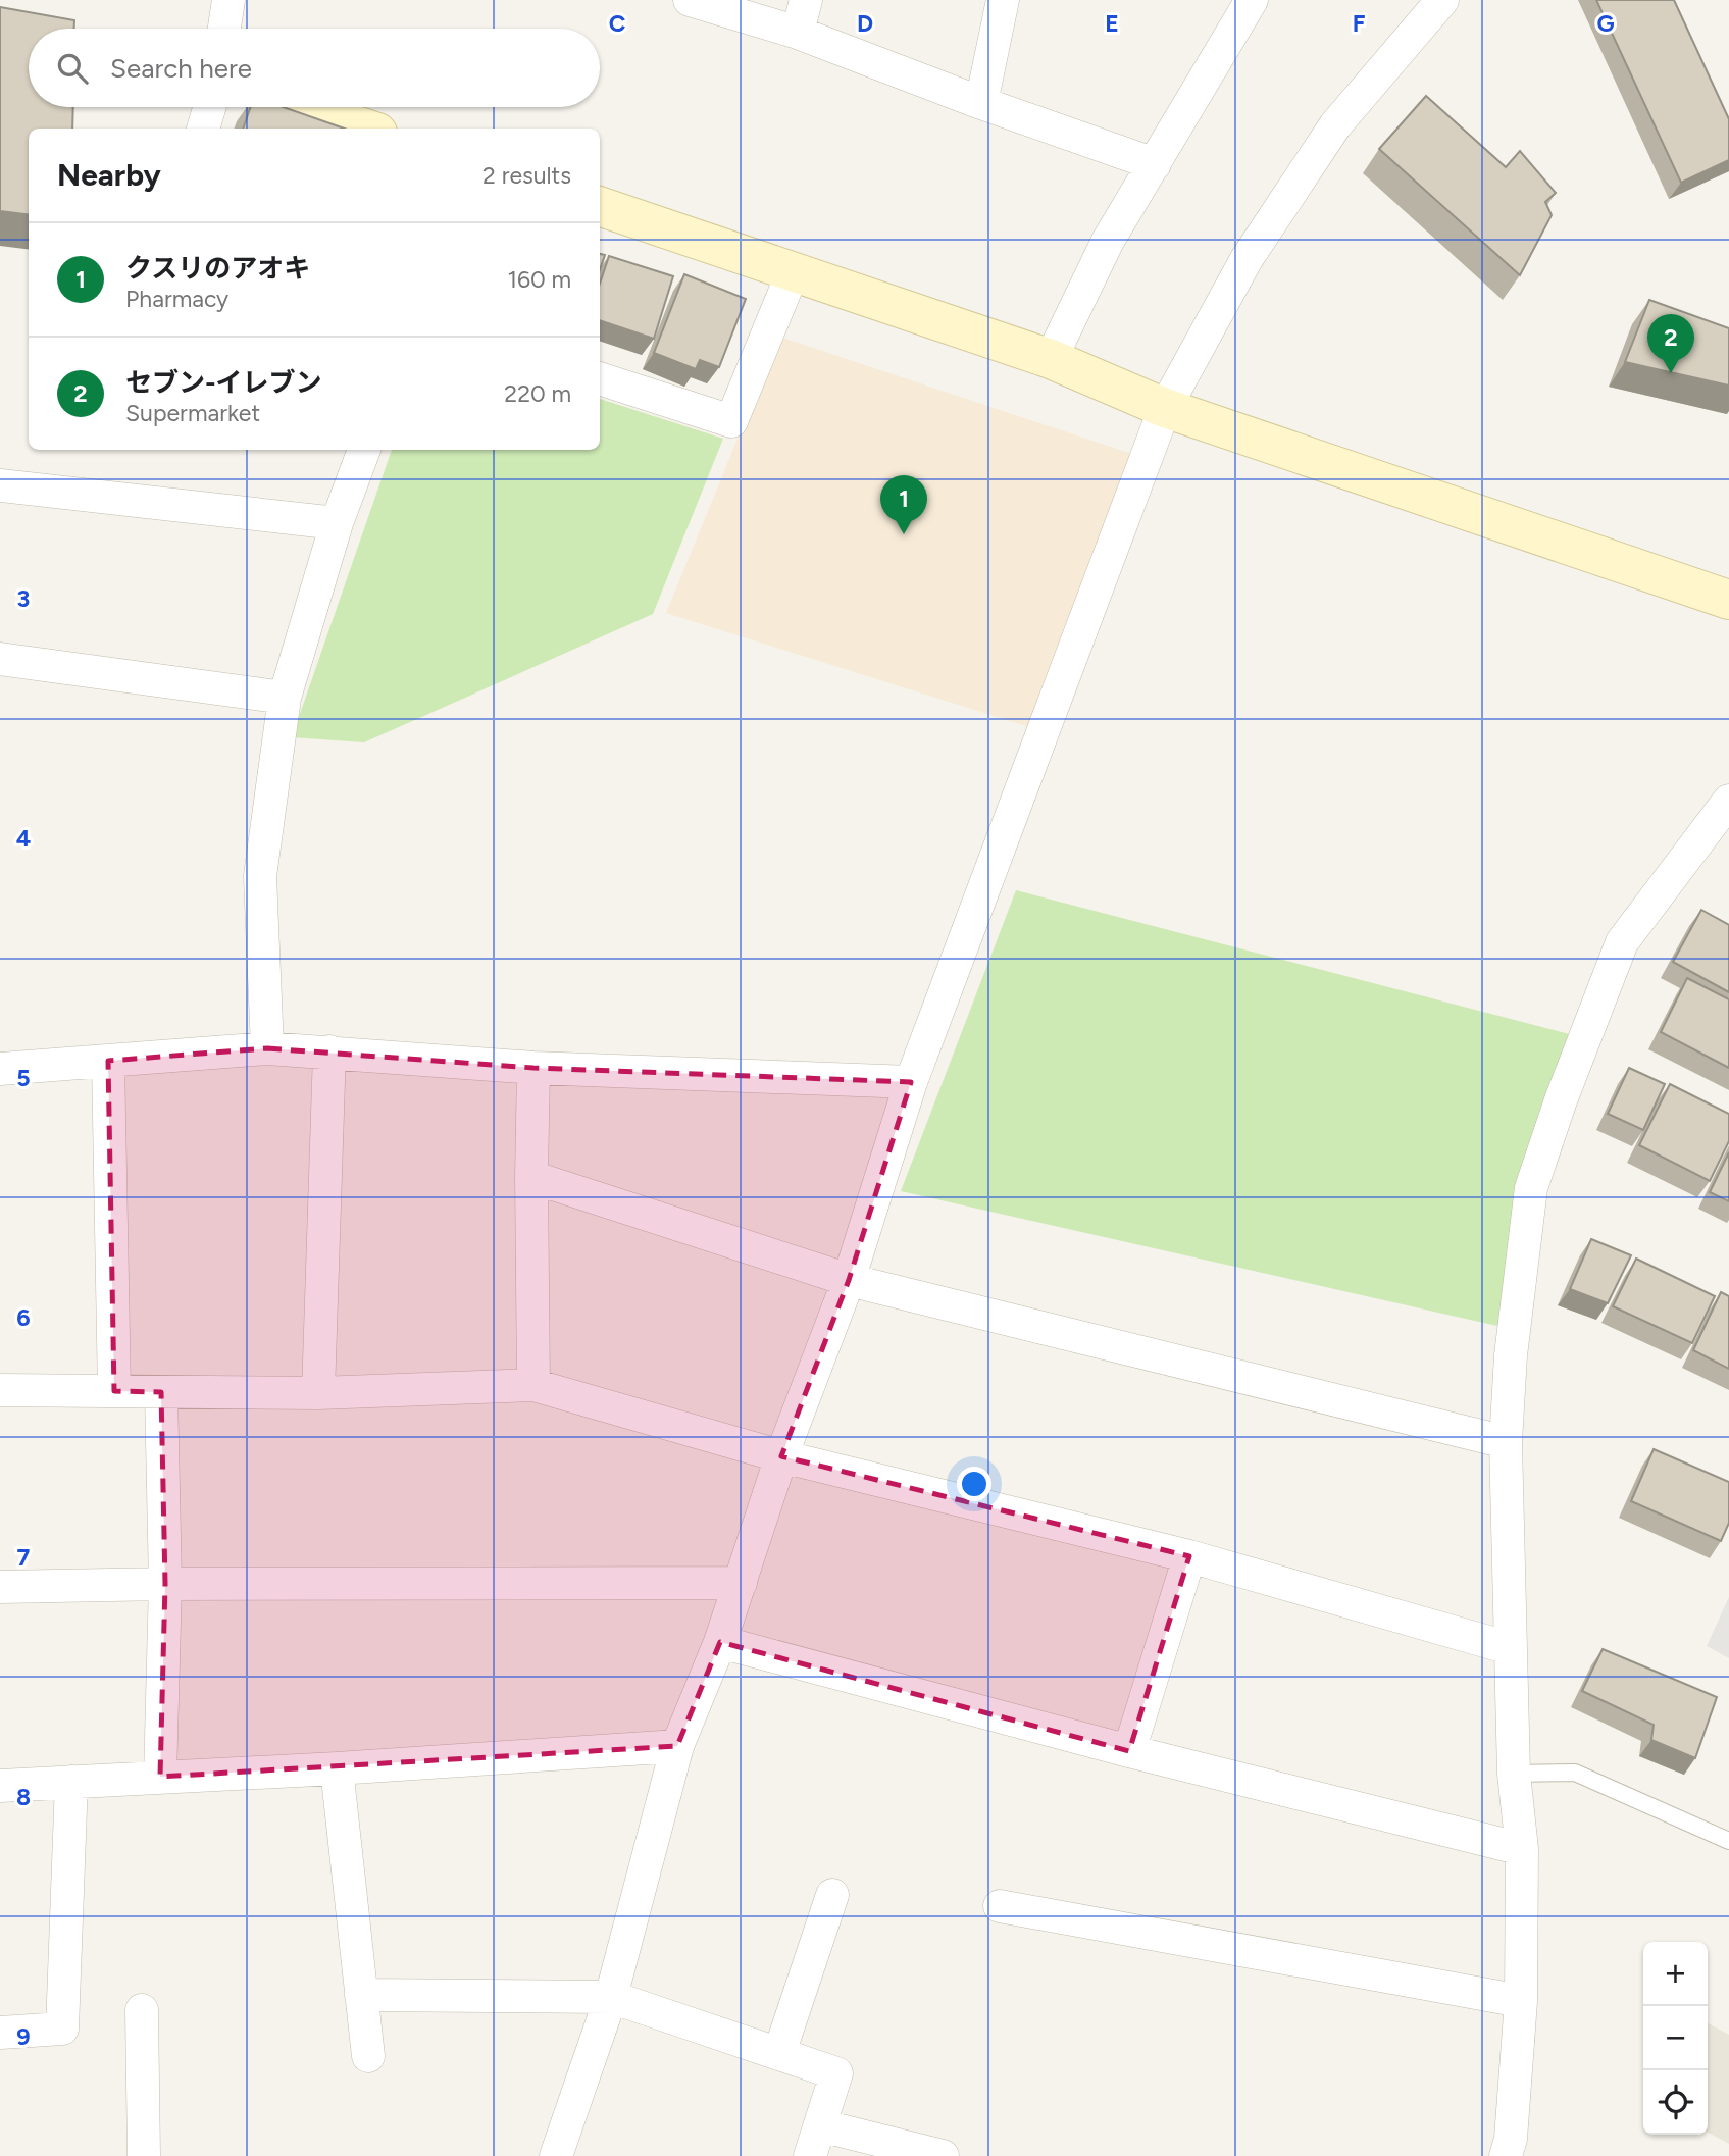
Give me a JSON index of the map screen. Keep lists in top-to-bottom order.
{
  "page": {
    "search": "Search here",
    "heading": ["Nearby", "2 results"],
    "list": [
      {
        "mark": "1",
        "name": "クスリのアオキ",
        "note": "Pharmacy",
        "value": "160 m"
      },
      {
        "mark": "2",
        "name": "セブン-イレブン",
        "note": "Supermarket",
        "value": "220 m"
      }
    ],
    "pins": ["2", "1"],
    "map_buttons": ["+", "−"]
  },
  "grid": {
    "columns": [
      "C",
      "D",
      "E",
      "F",
      "G"
    ],
    "rows": [
      "3",
      "4",
      "5",
      "6",
      "7",
      "8",
      "9"
    ]
  }
}
